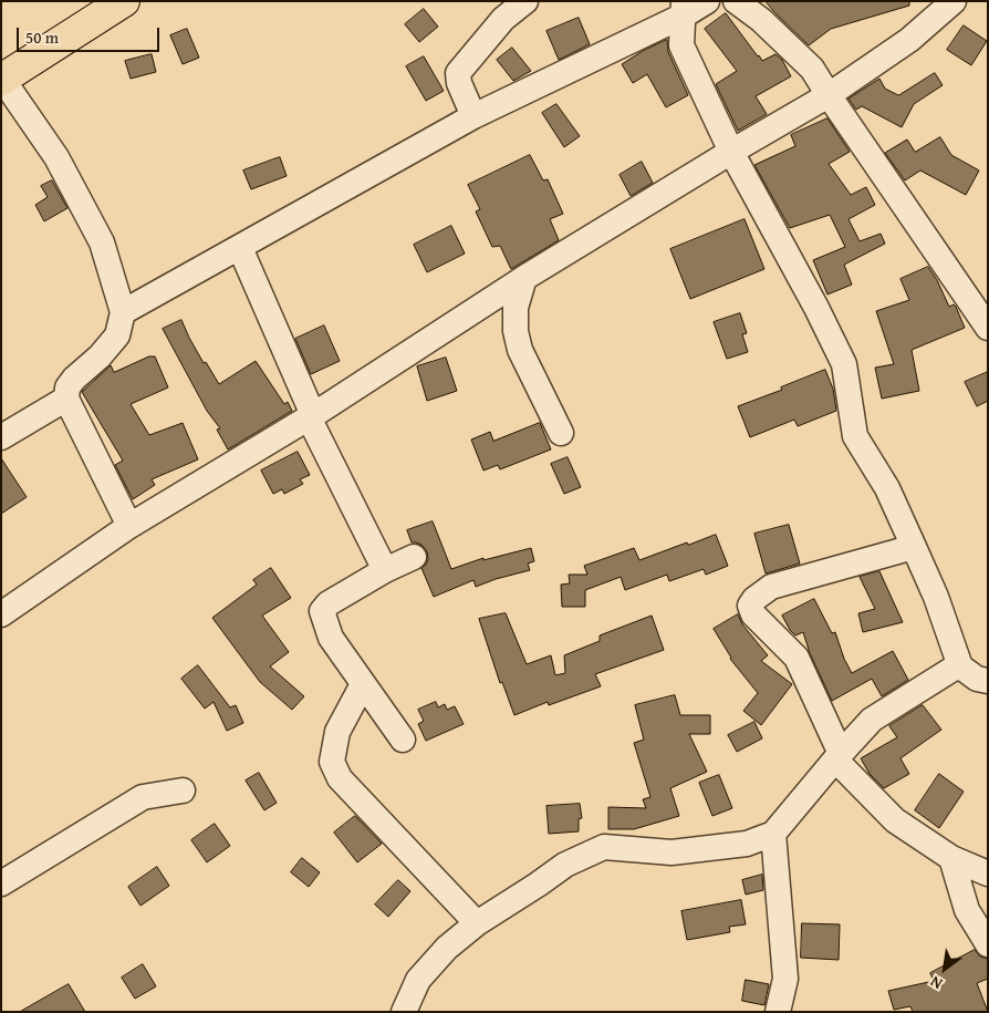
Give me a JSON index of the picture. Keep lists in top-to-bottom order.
{
  "scale_bar": "50 m",
  "north": "bottom left"
}
